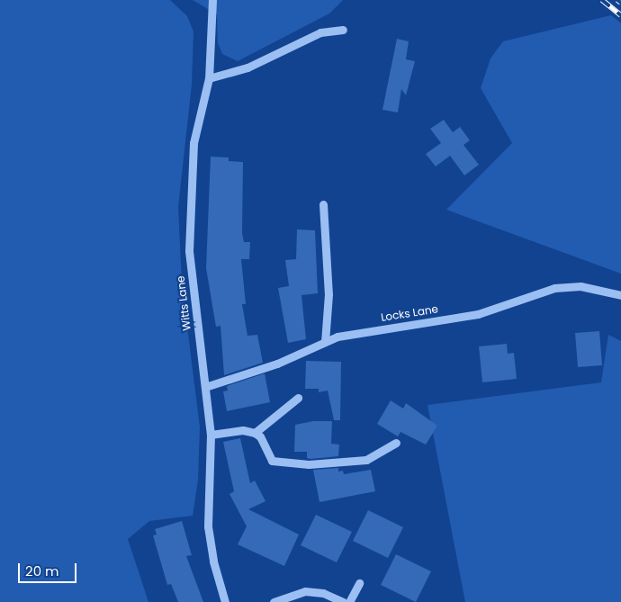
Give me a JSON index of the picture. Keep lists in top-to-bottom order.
{
  "streets": {
    "street": ["Witts Lane", "Locks Lane"]
  },
  "crossings": [
    ["Witts Lane", "Locks Lane"]
  ],
  "scale_bar": "20 m"
}
